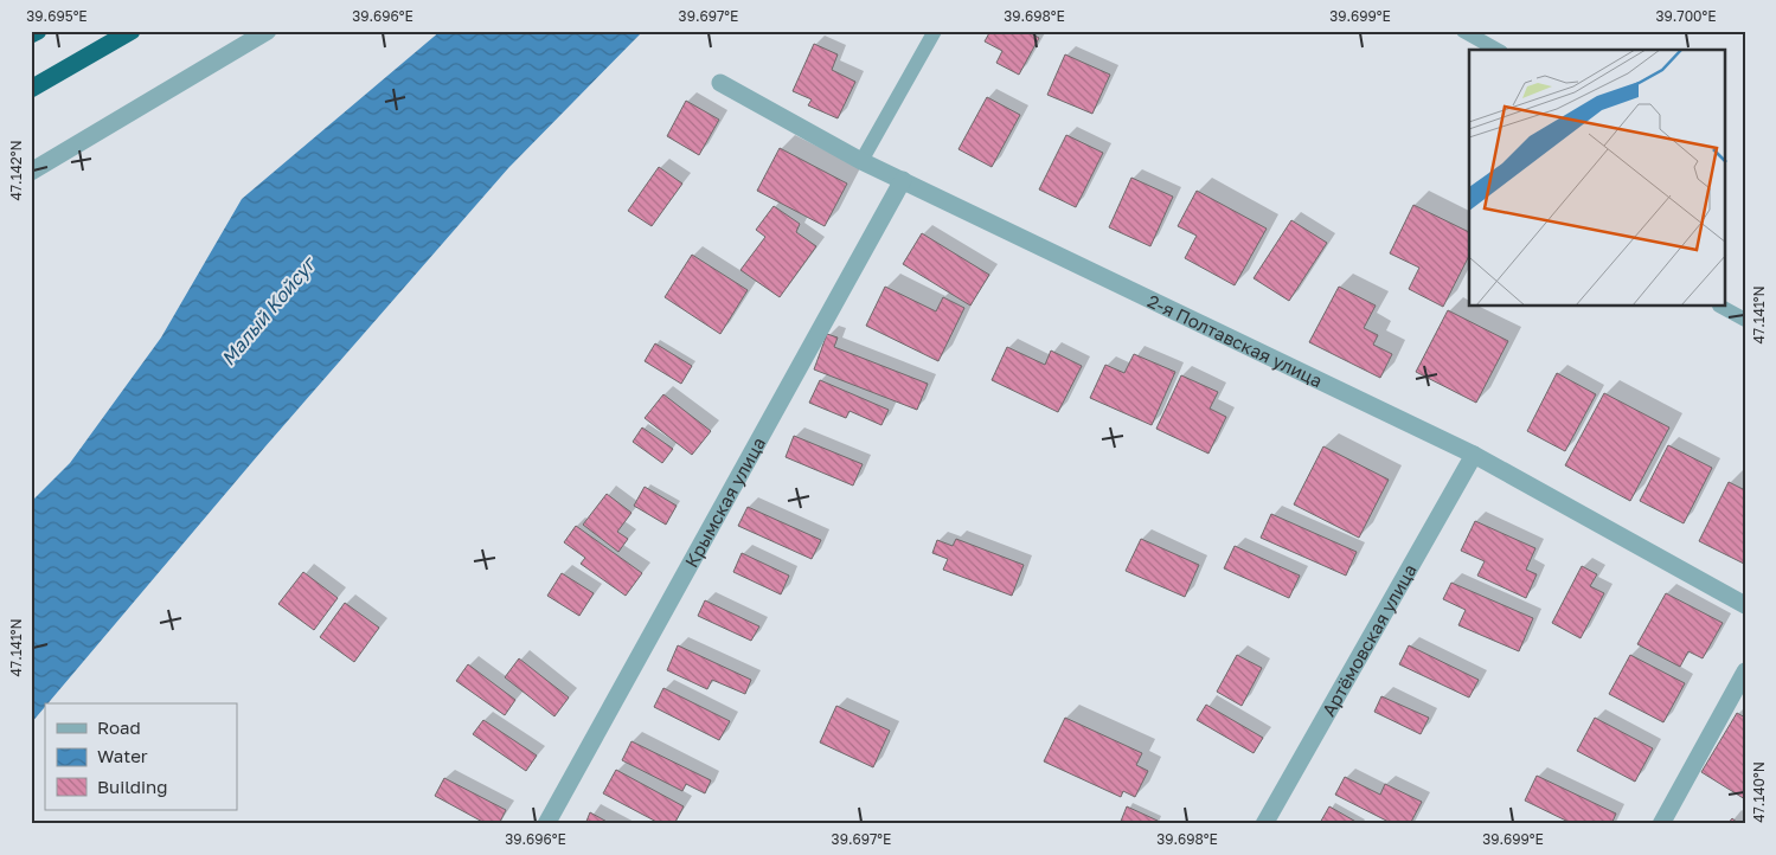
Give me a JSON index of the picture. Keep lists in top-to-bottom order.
{
  "streets": {
    "street": ["2-я Полтавская улица", "Крымская улица", "Артёмовская улица"]
  },
  "crossings": [
    ["2-я Полтавская улица", "Крымская улица"],
    ["2-я Полтавская улица", "Артёмовская улица"]
  ],
  "water": ["Малый Койсуг"],
  "legend": ["Road", "Water", "Building"],
  "coordinates": [
    "39.695°E",
    "39.696°E",
    "39.697°E",
    "39.698°E",
    "39.699°E",
    "39.700°E",
    "47.142°N",
    "47.141°N",
    "47.140°N"
  ]
}
